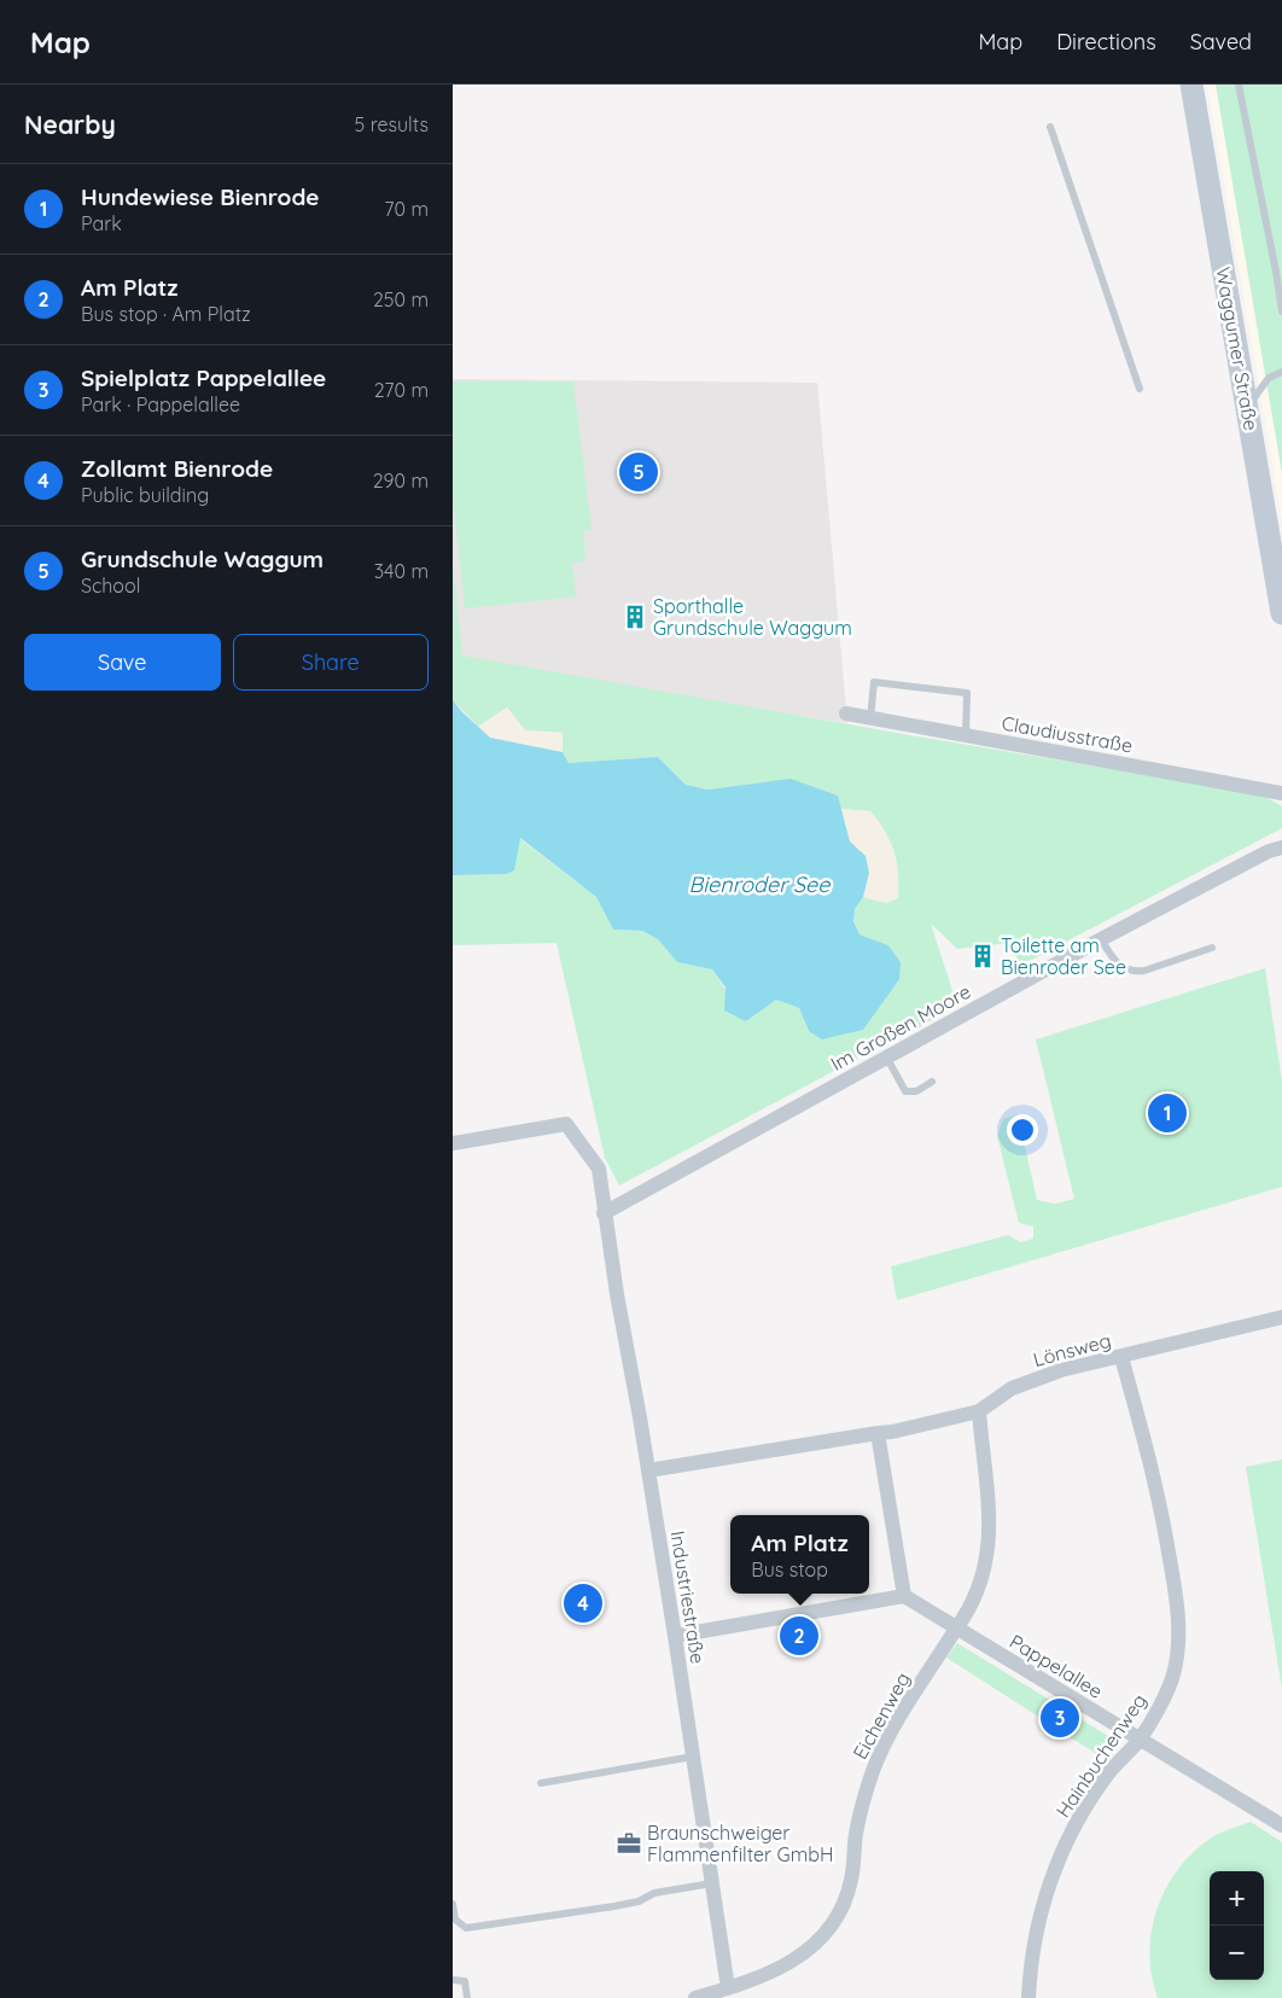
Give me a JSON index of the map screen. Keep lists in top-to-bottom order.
{
  "streets": {
    "street": [
      "Waggumer Straße",
      "Claudiusstraße",
      "Im Großen Moore",
      "Lönsweg",
      "Industriestraße",
      "Pappelallee",
      "Eichenweg",
      "Hainbuchenweg"
    ]
  },
  "crossings": [
    ["Im Großen Moore", "Industriestraße"],
    ["Lönsweg", "Industriestraße"],
    ["Lönsweg", "Eichenweg"],
    ["Lönsweg", "Hainbuchenweg"],
    ["Industriestraße", "Eichenweg"],
    ["Pappelallee", "Eichenweg"],
    ["Pappelallee", "Hainbuchenweg"]
  ],
  "water": ["Bienroder See"],
  "places": {
    "building": ["Sporthalle Grundschule Waggum", "Toilette am Bienroder See"],
    "office": ["Braunschweiger Flammenfilter GmbH"]
  },
  "page": {
    "header": "Map",
    "nav": ["Map", "Directions", "Saved"],
    "heading": ["Nearby", "5 results"],
    "list": [
      {
        "mark": "1",
        "name": "Hundewiese Bienrode",
        "note": "Park",
        "value": "70 m"
      },
      {
        "mark": "2",
        "name": "Am Platz",
        "note": "Bus stop · Am Platz",
        "value": "250 m"
      },
      {
        "mark": "3",
        "name": "Spielplatz Pappelallee",
        "note": "Park · Pappelallee",
        "value": "270 m"
      },
      {
        "mark": "4",
        "name": "Zollamt Bienrode",
        "note": "Public building",
        "value": "290 m"
      },
      {
        "mark": "5",
        "name": "Grundschule Waggum",
        "note": "School",
        "value": "340 m"
      }
    ],
    "pins": [
      "5",
      "1",
      "4",
      "2",
      "3"
    ],
    "buttons": ["Save", "Share"],
    "popup": ["Am Platz", "Bus stop"],
    "map_buttons": ["+", "−"]
  }
}
